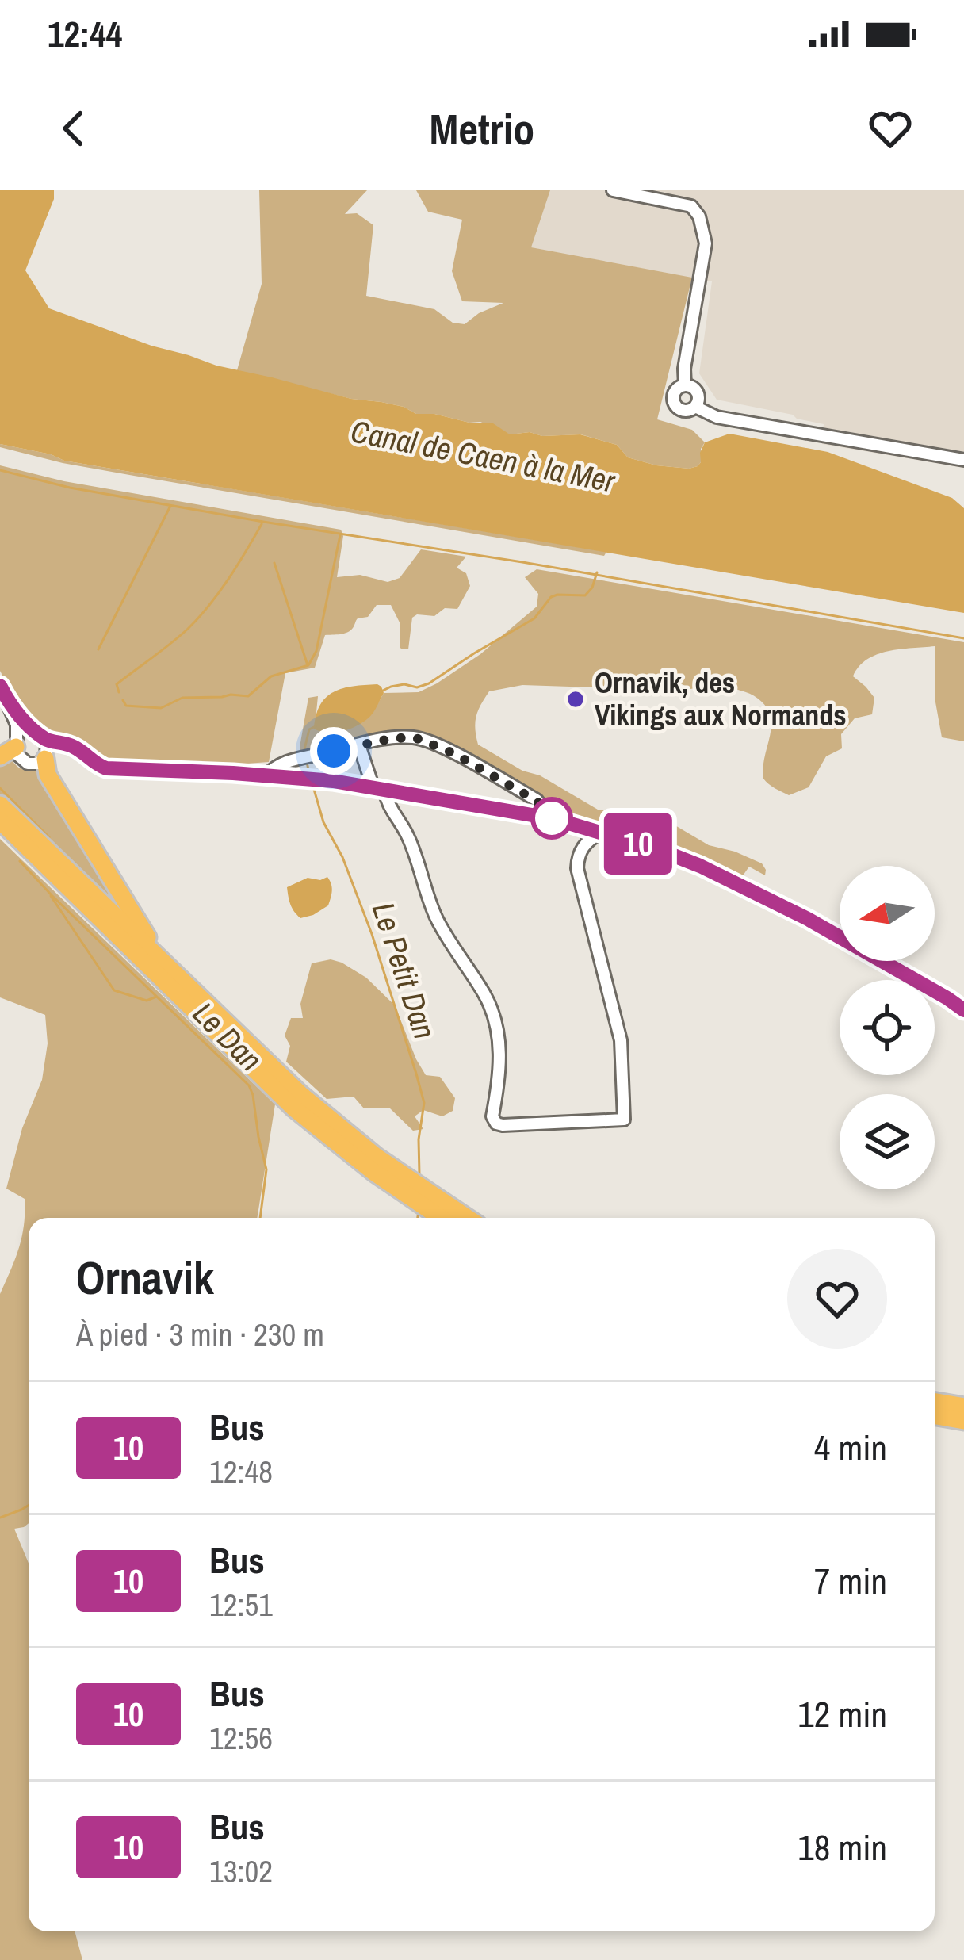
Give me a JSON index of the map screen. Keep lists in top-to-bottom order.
{
  "water": ["Canal de Caen à la Mer", "Le Petit Dan", "Le Dan"],
  "places": ["Ornavik, des Vikings aux Normands"],
  "lines": ["bus line 10"],
  "north": "left",
  "page": {
    "status": "12:44",
    "header": "Metrio",
    "on_map": "10",
    "heading": ["Ornavik", "À pied · 3 min · 230 m"],
    "list": [
      {
        "mark": "10",
        "name": "Bus",
        "note": "12:48",
        "value": "4 min"
      },
      {
        "mark": "10",
        "name": "Bus",
        "note": "12:51",
        "value": "7 min"
      },
      {
        "mark": "10",
        "name": "Bus",
        "note": "12:56",
        "value": "12 min"
      },
      {
        "mark": "10",
        "name": "Bus",
        "note": "13:02",
        "value": "18 min"
      }
    ]
  }
}
